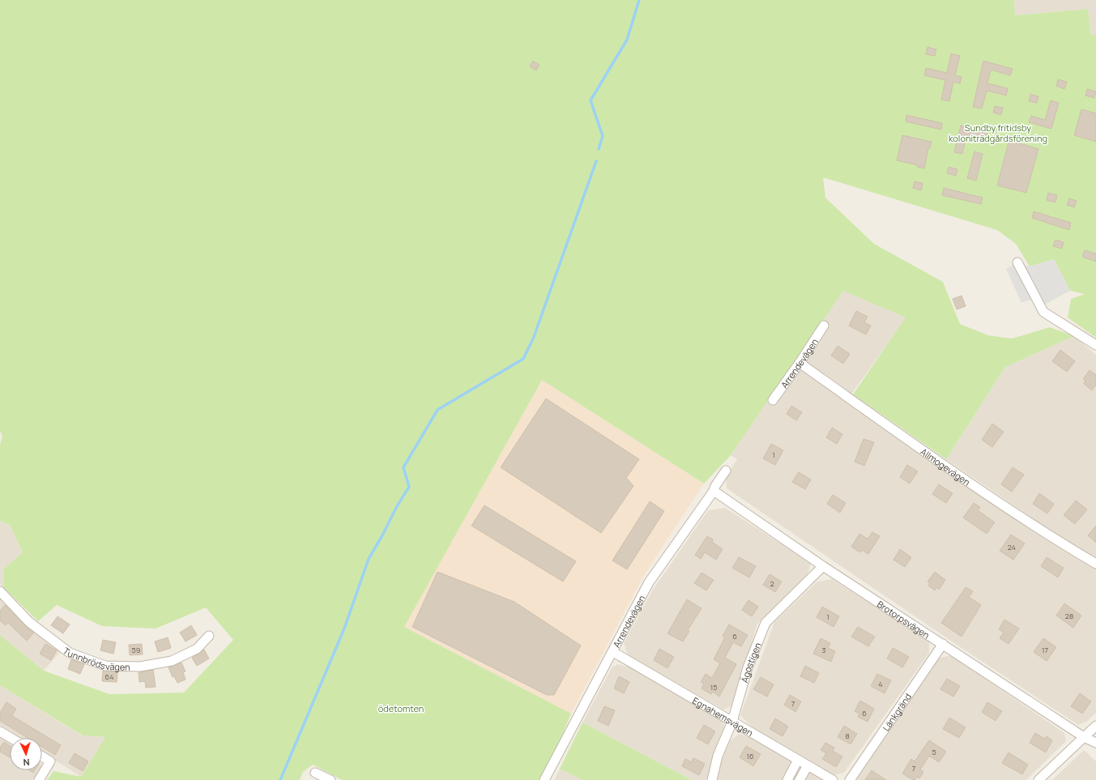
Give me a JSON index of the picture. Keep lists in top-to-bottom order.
{
  "streets": {
    "street": [
      "Arrendevägen",
      "Allmogevägen",
      "Brotorpsvägen",
      "Tunnbrödsvägen",
      "Ägostigen",
      "Länkgränd",
      "Egnahemsvägen"
    ]
  },
  "crossings": [
    ["Arrendevägen", "Allmogevägen"],
    ["Arrendevägen", "Brotorpsvägen"],
    ["Arrendevägen", "Egnahemsvägen"],
    ["Brotorpsvägen", "Ägostigen"],
    ["Brotorpsvägen", "Länkgränd"],
    ["Ägostigen", "Egnahemsvägen"]
  ],
  "parks": ["Sundby fritidsby koloniträdgårdsförening", "ödetomten"],
  "house_numbers": [
    "1",
    "24",
    "2",
    "28",
    "1",
    "6",
    "59",
    "3",
    "17",
    "64",
    "4",
    "15",
    "7",
    "6",
    "8",
    "5",
    "16",
    "7"
  ],
  "north": "bottom"
}
